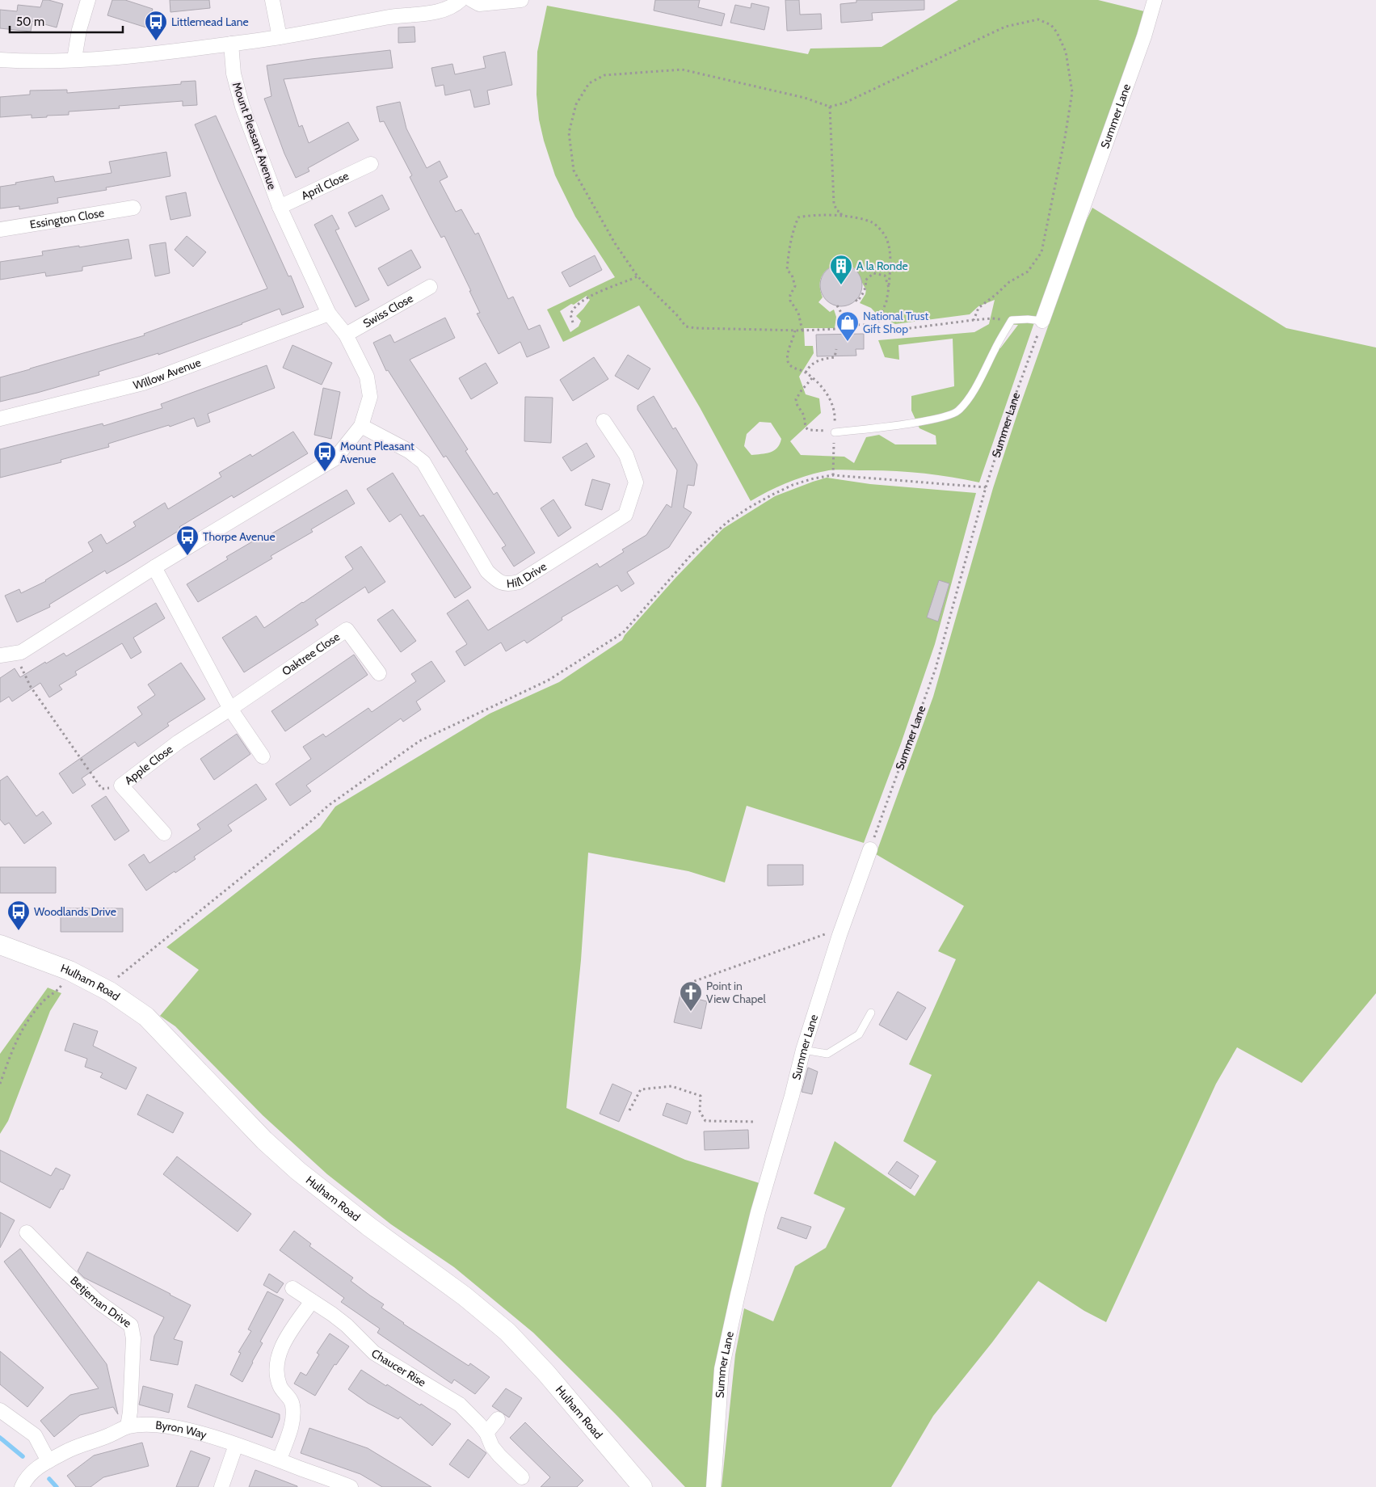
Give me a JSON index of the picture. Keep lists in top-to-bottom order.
{
  "streets": {
    "street": [
      "Summer Lane",
      "Mount Pleasant Avenue",
      "April Close",
      "Essington Close",
      "Swiss Close",
      "Willow Avenue",
      "Hill Drive",
      "Oaktree Close",
      "Apple Close",
      "Hulham Road",
      "Betjeman Drive",
      "Chaucer Rise",
      "Byron Way"
    ]
  },
  "crossings": [
    ["Mount Pleasant Avenue", "April Close"],
    ["Mount Pleasant Avenue", "Swiss Close"],
    ["Mount Pleasant Avenue", "Willow Avenue"],
    ["Mount Pleasant Avenue", "Hill Drive"],
    ["Oaktree Close", "Apple Close"],
    ["Betjeman Drive", "Byron Way"]
  ],
  "places": {
    "bus stop": [
      "Littlemead Lane",
      "Mount Pleasant Avenue",
      "Thorpe Avenue",
      "Woodlands Drive"
    ],
    "building": ["A la Ronde"],
    "shop": ["National Trust Gift Shop"],
    "church": ["Point in View Chapel"]
  },
  "scale_bar": "50 m"
}
